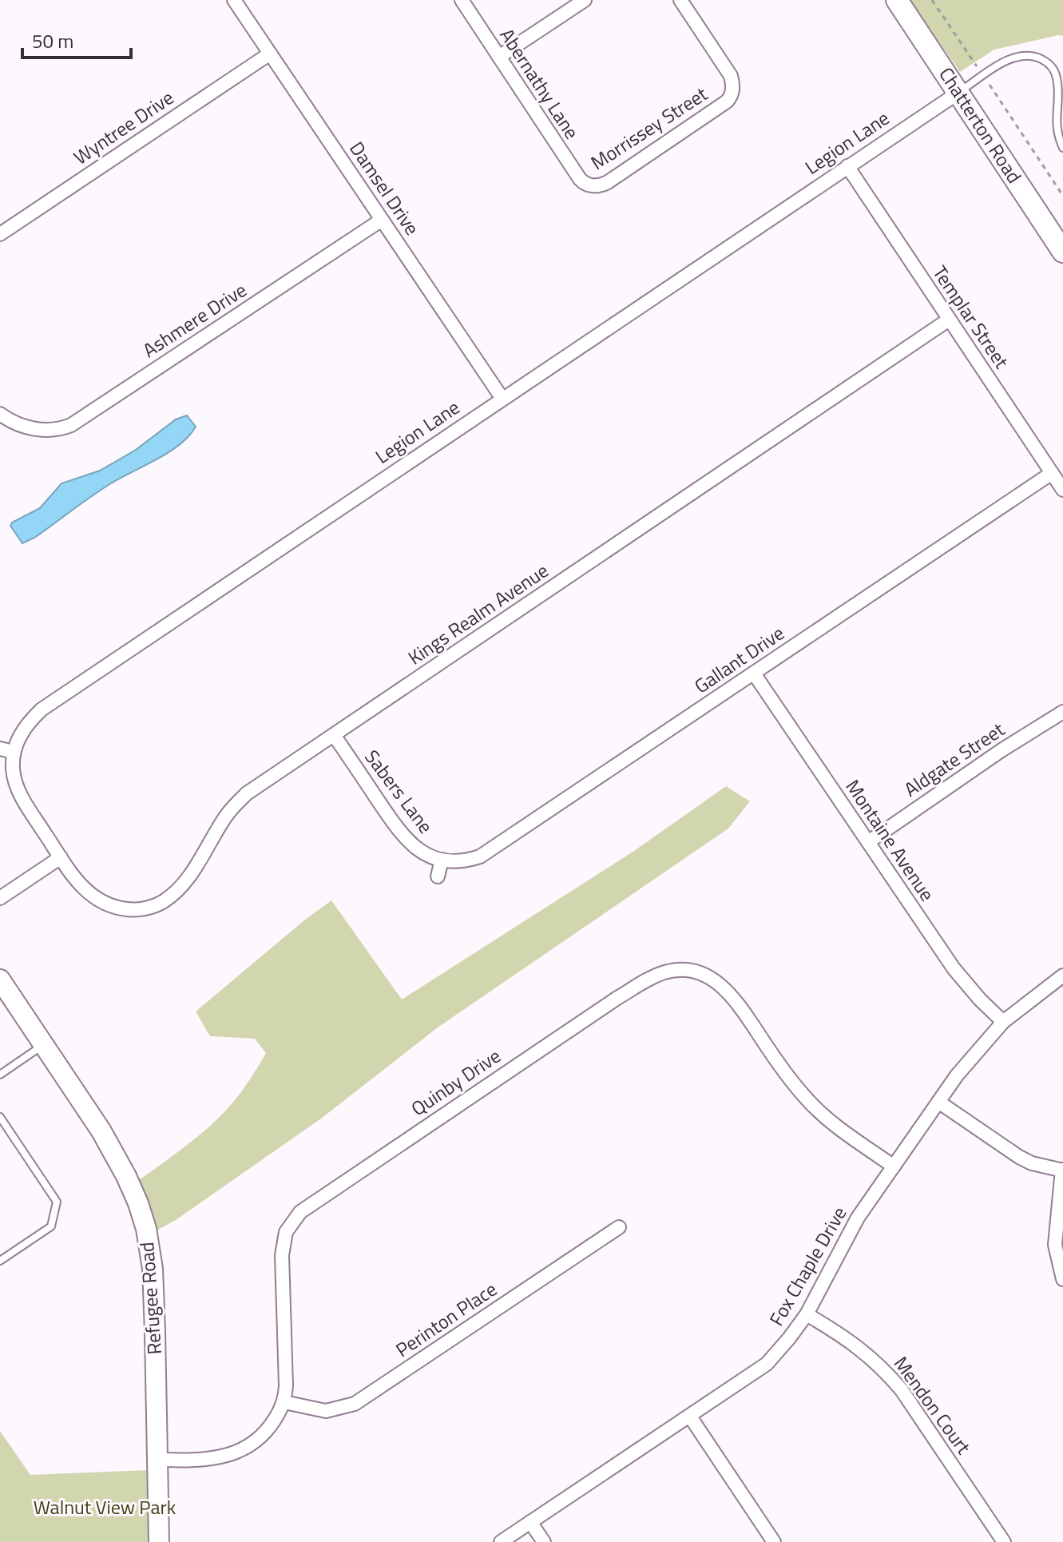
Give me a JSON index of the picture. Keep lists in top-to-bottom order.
{
  "streets": {
    "main road": ["Chatterton Road"],
    "street": [
      "Abernathy Lane",
      "Wyntree Drive",
      "Morrissey Street",
      "Legion Lane",
      "Damsel Drive",
      "Templar Street",
      "Ashmere Drive",
      "Kings Realm Avenue",
      "Gallant Drive",
      "Aldgate Street",
      "Sabers Lane",
      "Montaine Avenue",
      "Quinby Drive",
      "Fox Chaple Drive",
      "Refugee Road",
      "Perinton Place",
      "Mendon Court"
    ]
  },
  "crossings": [
    ["Abernathy Lane", "Morrissey Street"],
    ["Chatterton Road", "Legion Lane"],
    ["Wyntree Drive", "Damsel Drive"],
    ["Legion Lane", "Damsel Drive"],
    ["Legion Lane", "Templar Street"],
    ["Damsel Drive", "Ashmere Drive"],
    ["Templar Street", "Kings Realm Avenue"],
    ["Templar Street", "Gallant Drive"],
    ["Kings Realm Avenue", "Sabers Lane"],
    ["Gallant Drive", "Sabers Lane"],
    ["Gallant Drive", "Montaine Avenue"],
    ["Aldgate Street", "Montaine Avenue"],
    ["Montaine Avenue", "Fox Chaple Drive"],
    ["Quinby Drive", "Fox Chaple Drive"],
    ["Quinby Drive", "Perinton Place"],
    ["Fox Chaple Drive", "Mendon Court"]
  ],
  "parks": ["Walnut View Park"],
  "scale_bar": "50 m"
}
